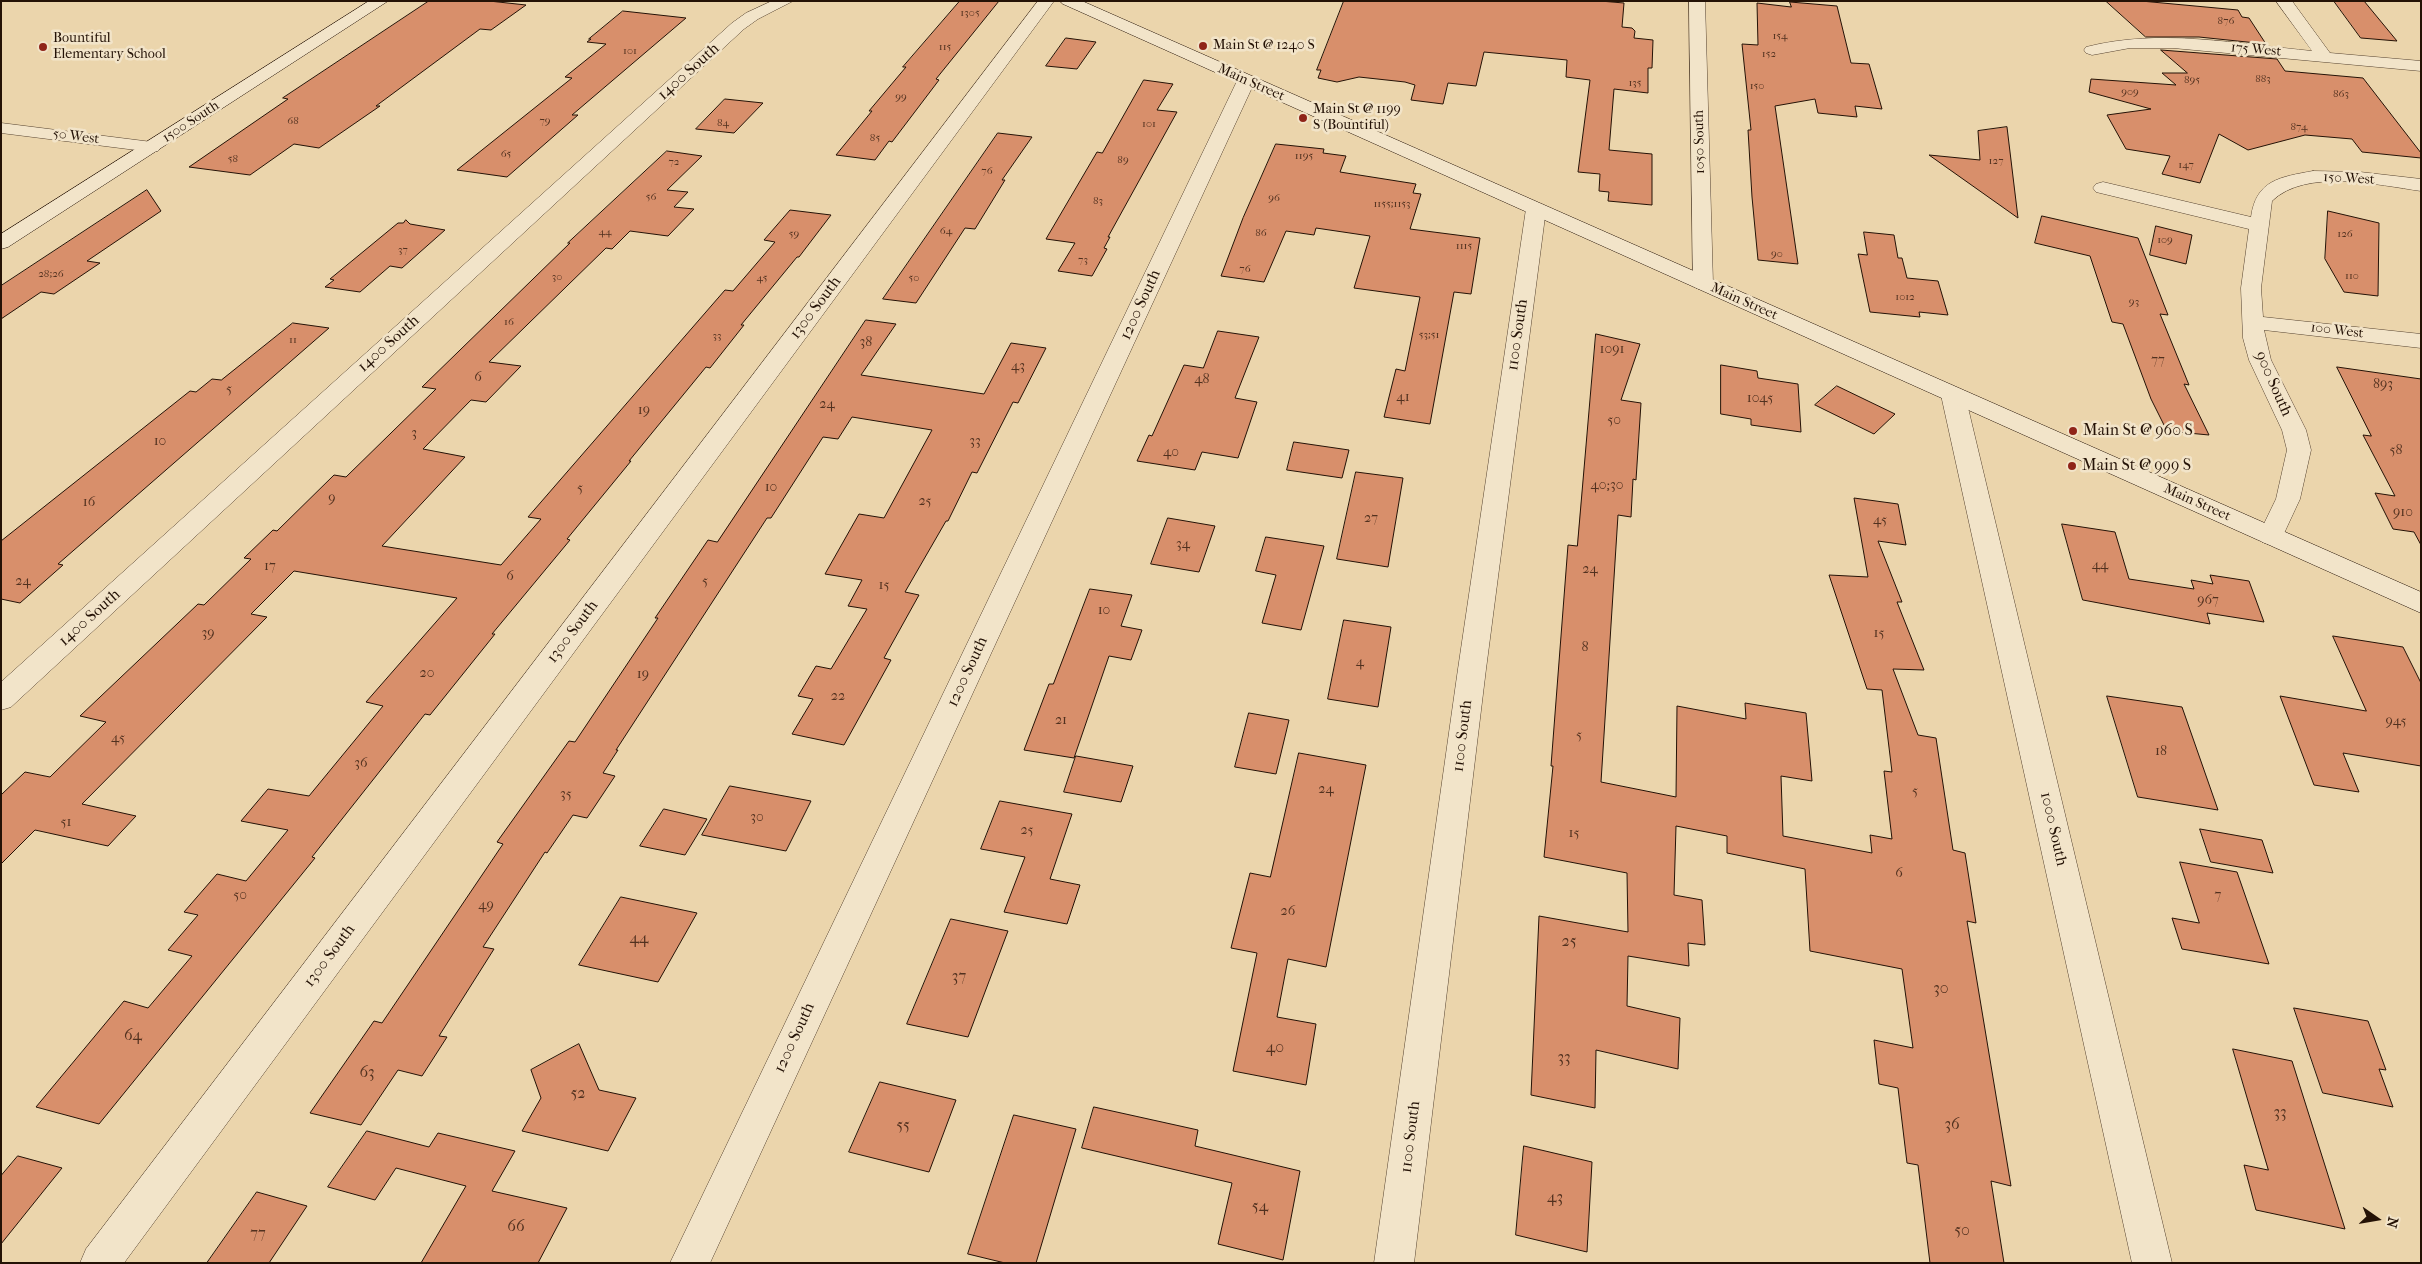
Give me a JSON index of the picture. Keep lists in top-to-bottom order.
{
  "streets": {
    "street": [
      "175 West",
      "1400 South",
      "Main Street",
      "1500 South",
      "50 West",
      "1050 South",
      "150 West",
      "1200 South",
      "1300 South",
      "100 West",
      "1100 South",
      "900 South",
      "1000 South"
    ]
  },
  "crossings": [
    ["Main Street", "1050 South"],
    ["Main Street", "1200 South"],
    ["Main Street", "1100 South"],
    ["Main Street", "900 South"],
    ["Main Street", "1000 South"],
    ["1500 South", "50 West"],
    ["150 West", "900 South"],
    ["100 West", "900 South"]
  ],
  "places": [
    "Main St @ 1240 S",
    "Bountiful Elementary School",
    "Main St @ 1199 S (Bountiful)",
    "Main St @ 960 S",
    "Main St @ 999 S"
  ],
  "house_numbers": [
    "1305",
    "876",
    "154",
    "115",
    "101",
    "152",
    "883",
    "895",
    "135",
    "150",
    "909",
    "863",
    "99",
    "68",
    "79",
    "84",
    "101",
    "874",
    "85",
    "65",
    "1195",
    "58",
    "89",
    "127",
    "72",
    "147",
    "76",
    "56",
    "96",
    "83",
    "1155;1153",
    "64",
    "44",
    "86",
    "59",
    "126",
    "109",
    "1115",
    "37",
    "90",
    "73",
    "76",
    "28;26",
    "110",
    "30",
    "45",
    "50",
    "1012",
    "93",
    "16",
    "53;51",
    "33",
    "11",
    "38",
    "1091",
    "77",
    "43",
    "6",
    "48",
    "893",
    "5",
    "41",
    "1045",
    "24",
    "19",
    "50",
    "3",
    "10",
    "33",
    "58",
    "40",
    "40;30",
    "10",
    "5",
    "9",
    "25",
    "16",
    "910",
    "27",
    "45",
    "34",
    "44",
    "17",
    "24",
    "6",
    "24",
    "5",
    "15",
    "967",
    "10",
    "39",
    "15",
    "8",
    "4",
    "20",
    "19",
    "22",
    "21",
    "945",
    "5",
    "45",
    "18",
    "36",
    "24",
    "5",
    "35",
    "30",
    "51",
    "25",
    "15",
    "6",
    "50",
    "7",
    "49",
    "26",
    "44",
    "25",
    "37",
    "30",
    "64",
    "40",
    "33",
    "63",
    "52",
    "33",
    "36",
    "55",
    "43",
    "54",
    "66",
    "50",
    "77"
  ],
  "north": "right"
}
